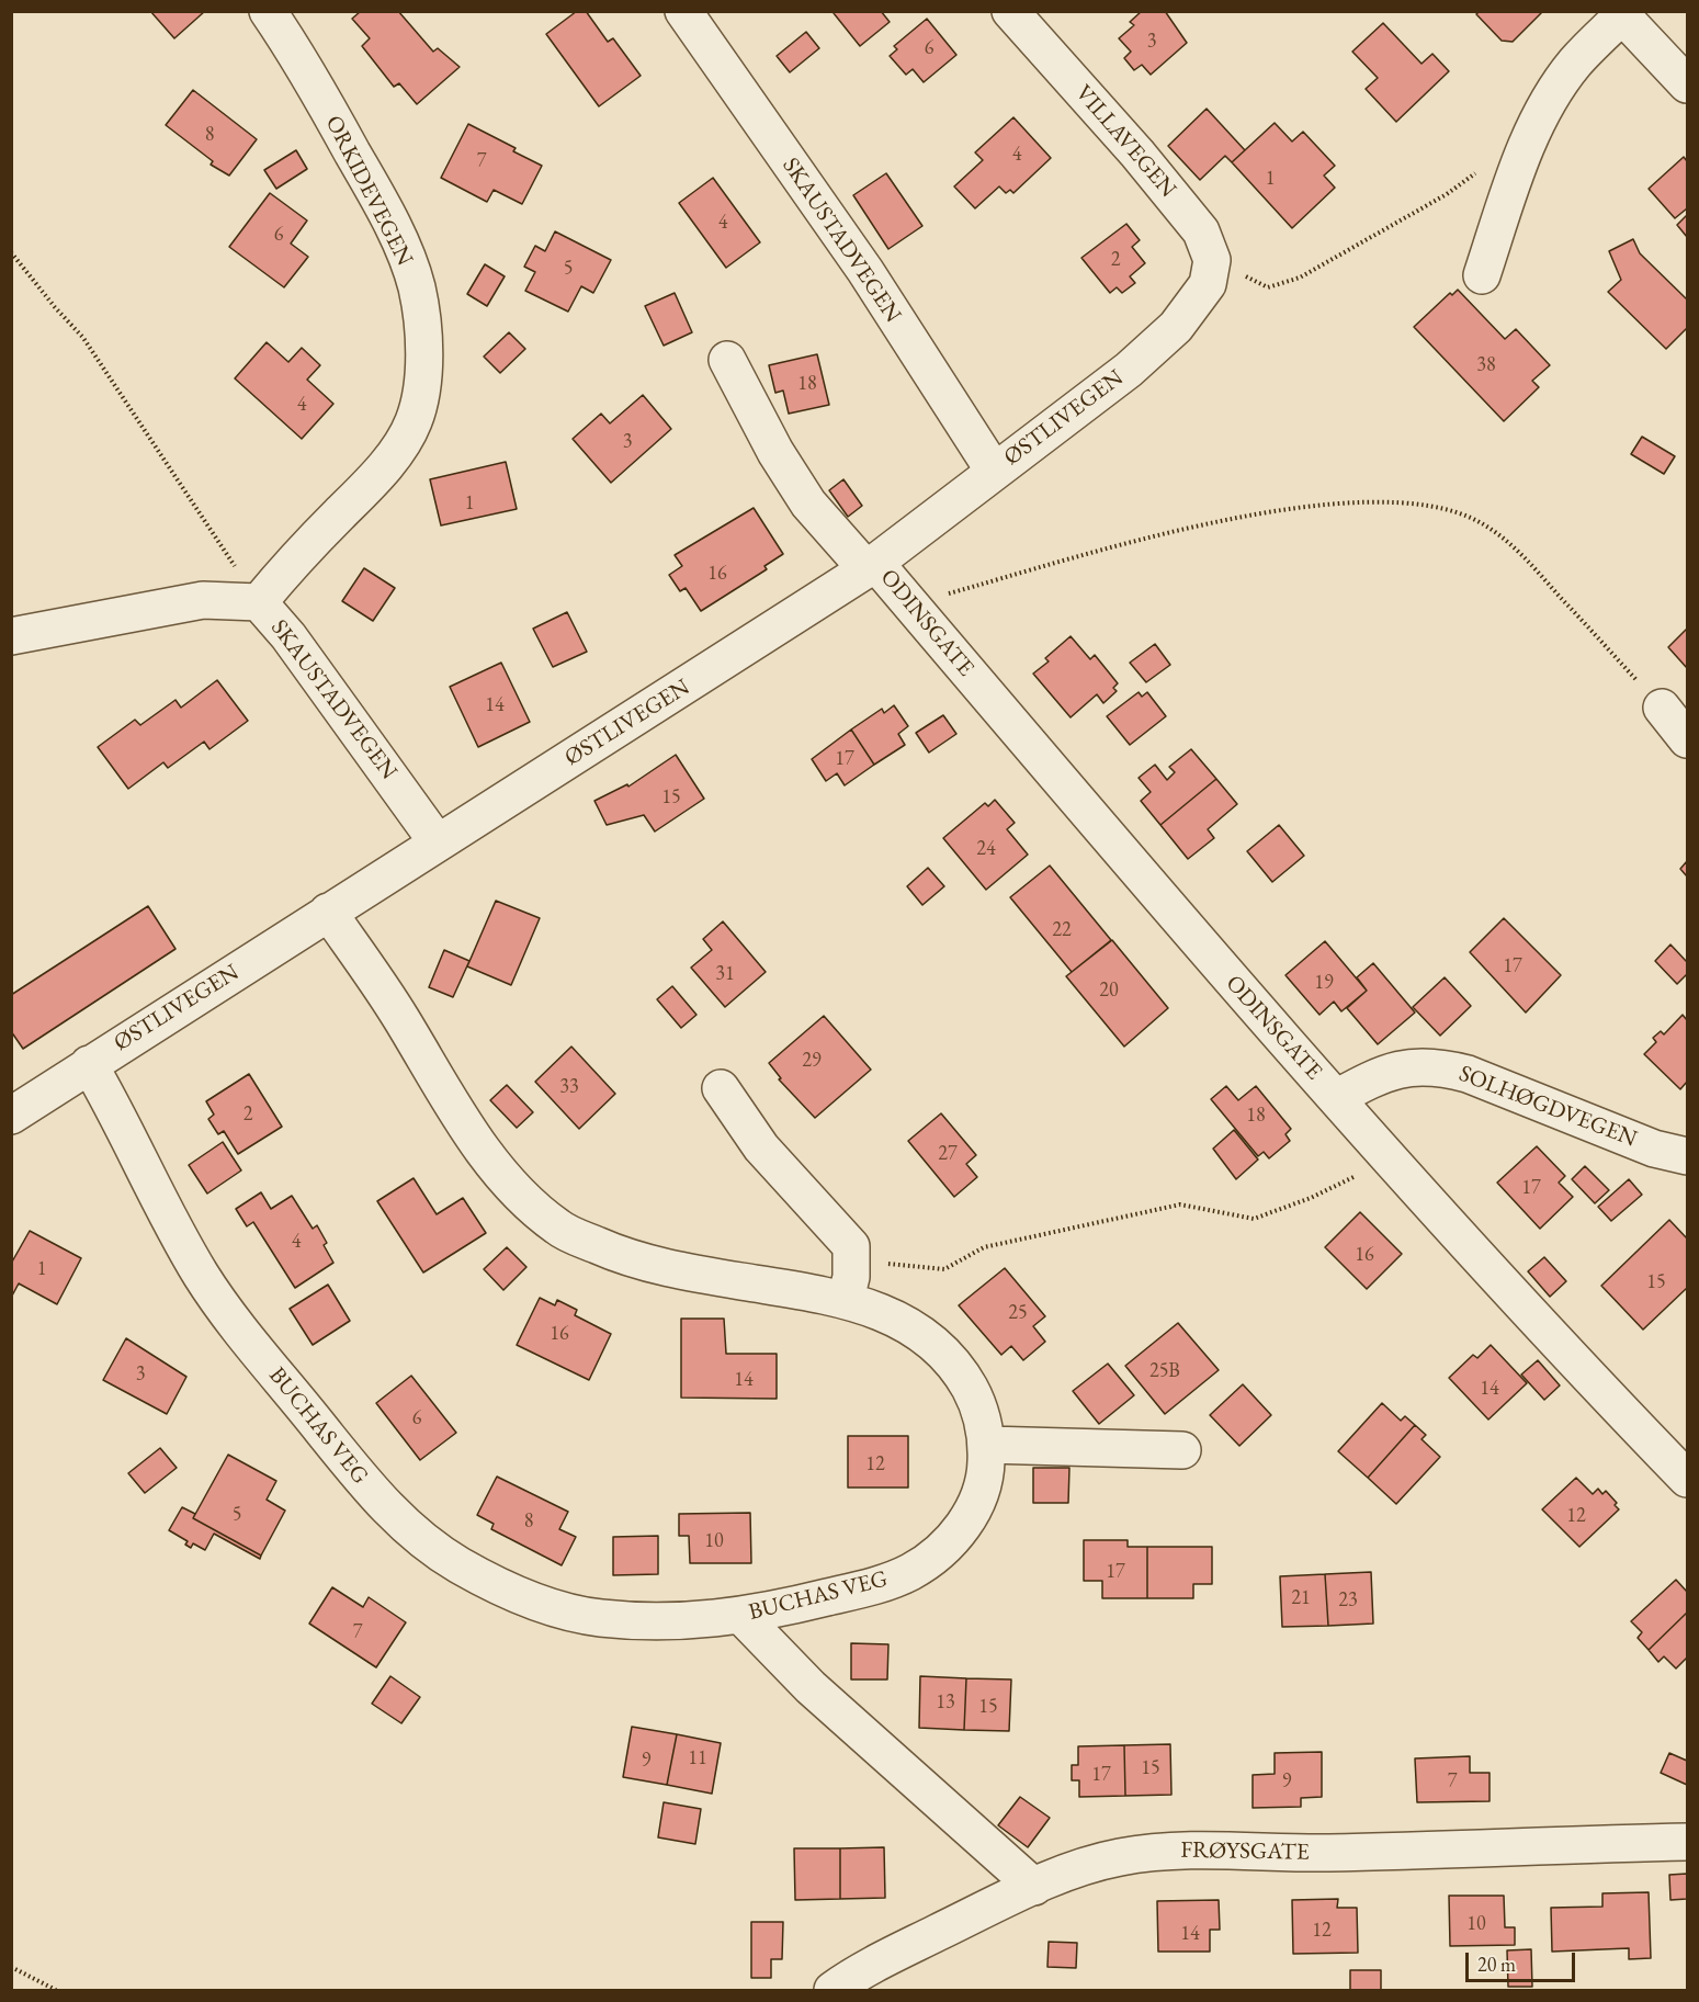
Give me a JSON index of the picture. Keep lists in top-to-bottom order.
{
  "streets": {
    "street": [
      "VILLAVEGEN",
      "ORKIDEVEGEN",
      "SKAUSTADVEGEN",
      "ØSTLIVEGEN",
      "ODINSGATE",
      "SOLHØGDVEGEN",
      "BUCHAS VEG",
      "FRØYSGATE"
    ]
  },
  "crossings": [
    ["VILLAVEGEN", "ØSTLIVEGEN"],
    ["ORKIDEVEGEN", "SKAUSTADVEGEN"],
    ["SKAUSTADVEGEN", "ØSTLIVEGEN"],
    ["ØSTLIVEGEN", "ODINSGATE"],
    ["ØSTLIVEGEN", "BUCHAS VEG"],
    ["ODINSGATE", "SOLHØGDVEGEN"]
  ],
  "house_numbers": [
    "3",
    "6",
    "8",
    "4",
    "7",
    "1",
    "4",
    "6",
    "2",
    "5",
    "38",
    "18",
    "4",
    "3",
    "1",
    "16",
    "14",
    "17",
    "15",
    "24",
    "22",
    "17",
    "31",
    "19",
    "20",
    "29",
    "33",
    "2",
    "18",
    "27",
    "17",
    "4",
    "16",
    "1",
    "15",
    "25",
    "16",
    "25B",
    "3",
    "14",
    "14",
    "6",
    "12",
    "5",
    "12",
    "8",
    "10",
    "17",
    "21",
    "23",
    "7",
    "13",
    "15",
    "11",
    "9",
    "15",
    "17",
    "9",
    "7",
    "10",
    "12",
    "14"
  ],
  "scale_bar": "20 m"
}
